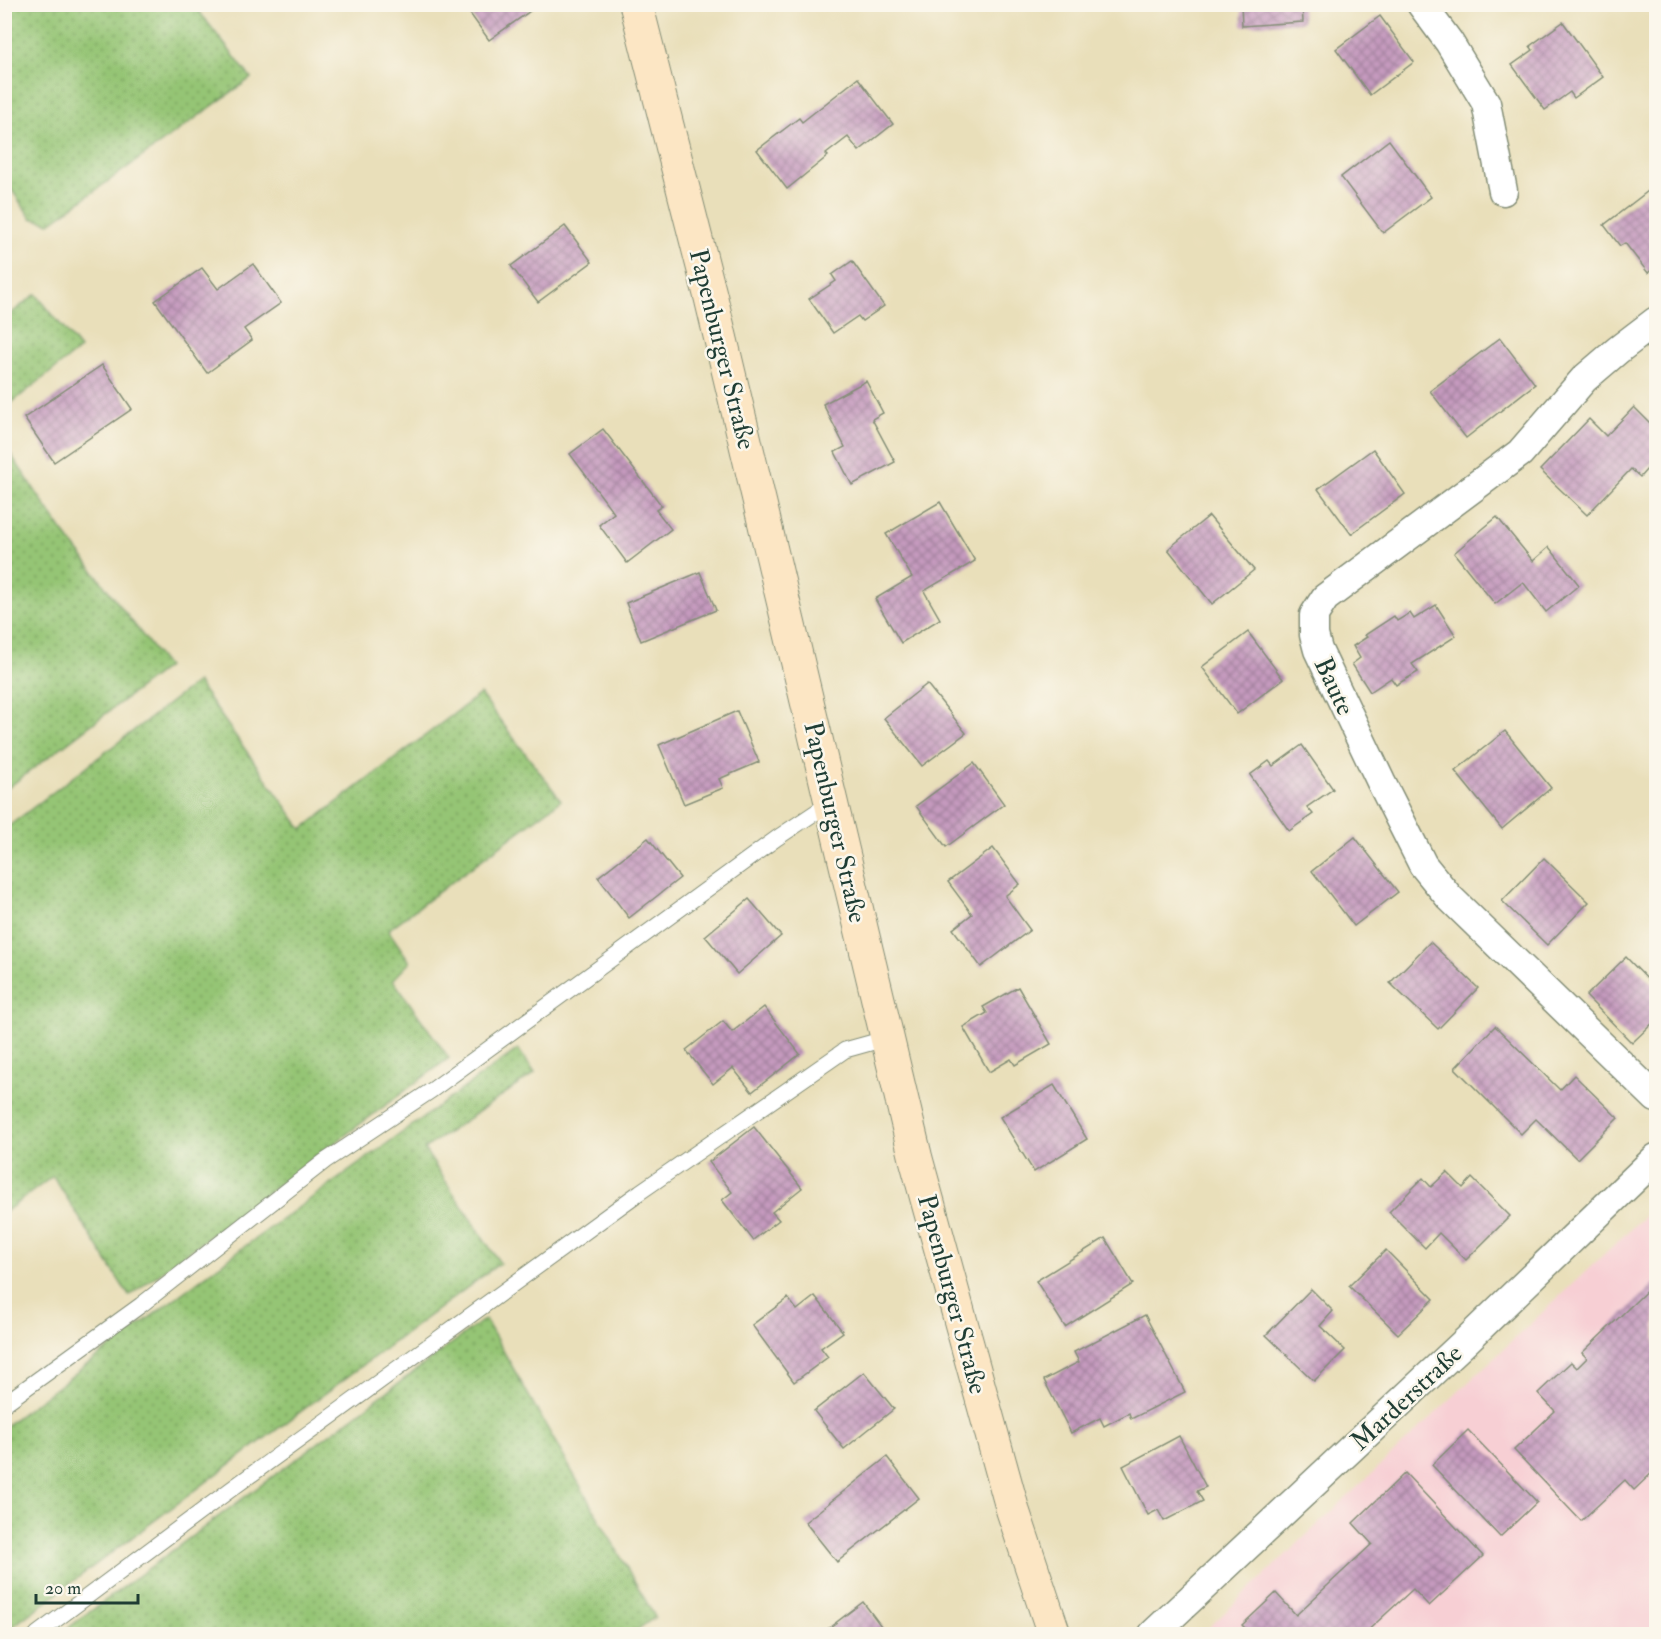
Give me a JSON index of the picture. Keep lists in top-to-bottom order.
{
  "streets": {
    "street": ["Papenburger Straße", "Baute", "Marderstraße"]
  },
  "scale_bar": "20 m"
}
